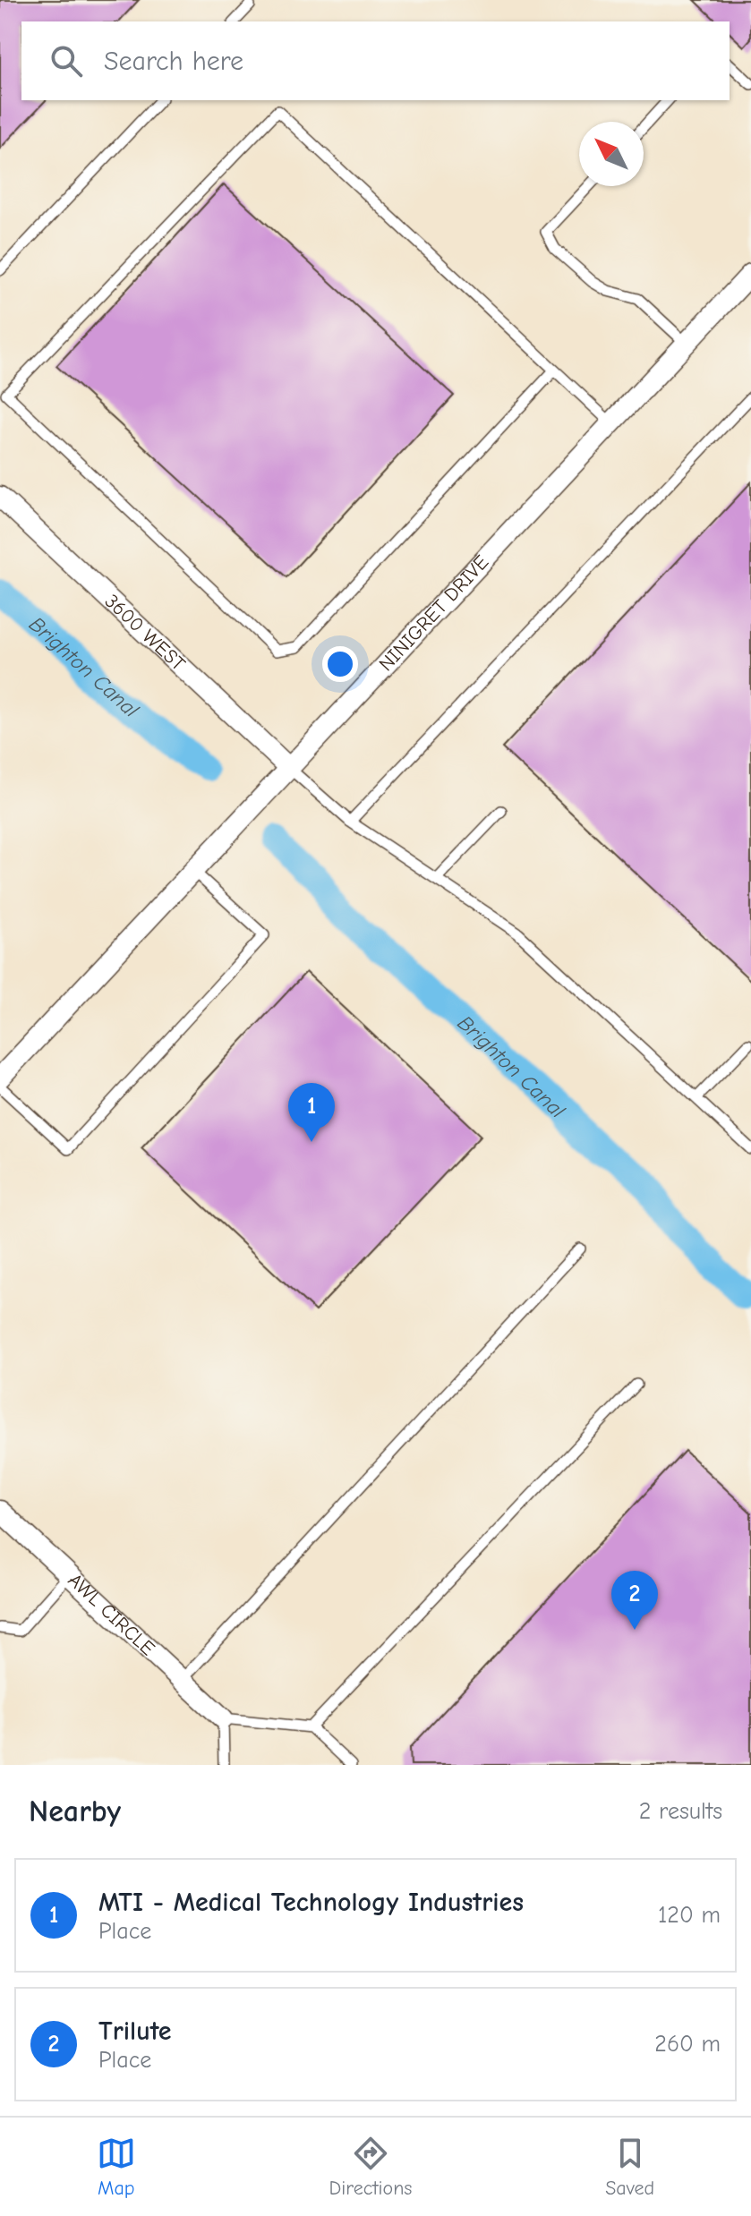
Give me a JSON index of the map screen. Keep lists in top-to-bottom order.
{
  "streets": {
    "street": ["NINIGRET DRIVE", "3600 WEST", "AWL CIRCLE"]
  },
  "crossings": [
    ["NINIGRET DRIVE", "3600 WEST"]
  ],
  "water": ["Brighton Canal"],
  "north": "top left",
  "page": {
    "search": "Search here",
    "pins": ["1", "2"],
    "heading": ["Nearby", "2 results"],
    "list": [
      {
        "mark": "1",
        "name": "MTI - Medical Technology Industries",
        "note": "Place",
        "value": "120 m"
      },
      {
        "mark": "2",
        "name": "Trilute",
        "note": "Place",
        "value": "260 m"
      }
    ],
    "nav": ["Map", "Directions", "Saved"]
  }
}
